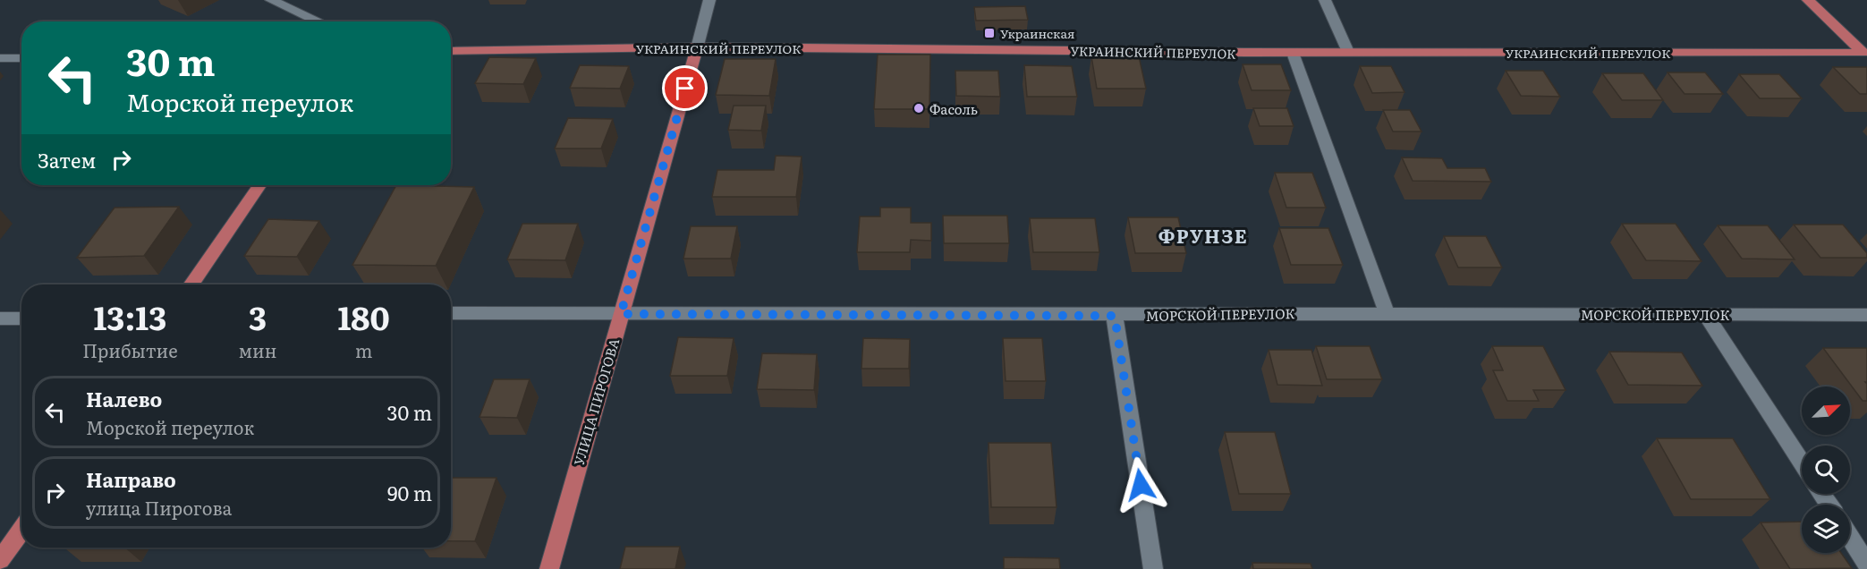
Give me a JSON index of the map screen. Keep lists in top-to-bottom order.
{
  "streets": {
    "main road": ["УКРАИНСКИЙ ПЕРЕУЛОК", "УЛИЦА ПИРОГОВА"],
    "street": ["МОРСКОЙ ПЕРЕУЛОК"]
  },
  "crossings": [
    ["УКРАИНСКИЙ ПЕРЕУЛОК", "УЛИЦА ПИРОГОВА"],
    ["МОРСКОЙ ПЕРЕУЛОК", "УЛИЦА ПИРОГОВА"]
  ],
  "districts": ["ФРУНЗЕ"],
  "places": {
    "transit": ["Украинская"],
    "other": ["Фасоль"]
  },
  "north": "top right",
  "page": {
    "turn": ["30 m", "Морской переулок"],
    "then": "Затем",
    "eta": [
      "13:13",
      "Прибытие",
      "3",
      "мин",
      "180",
      "m"
    ],
    "list": [
      {
        "name": "Налево",
        "note": "Морской переулок",
        "value": "30 m"
      },
      {
        "name": "Направо",
        "note": "улица Пирогова",
        "value": "90 m"
      }
    ]
  }
}
